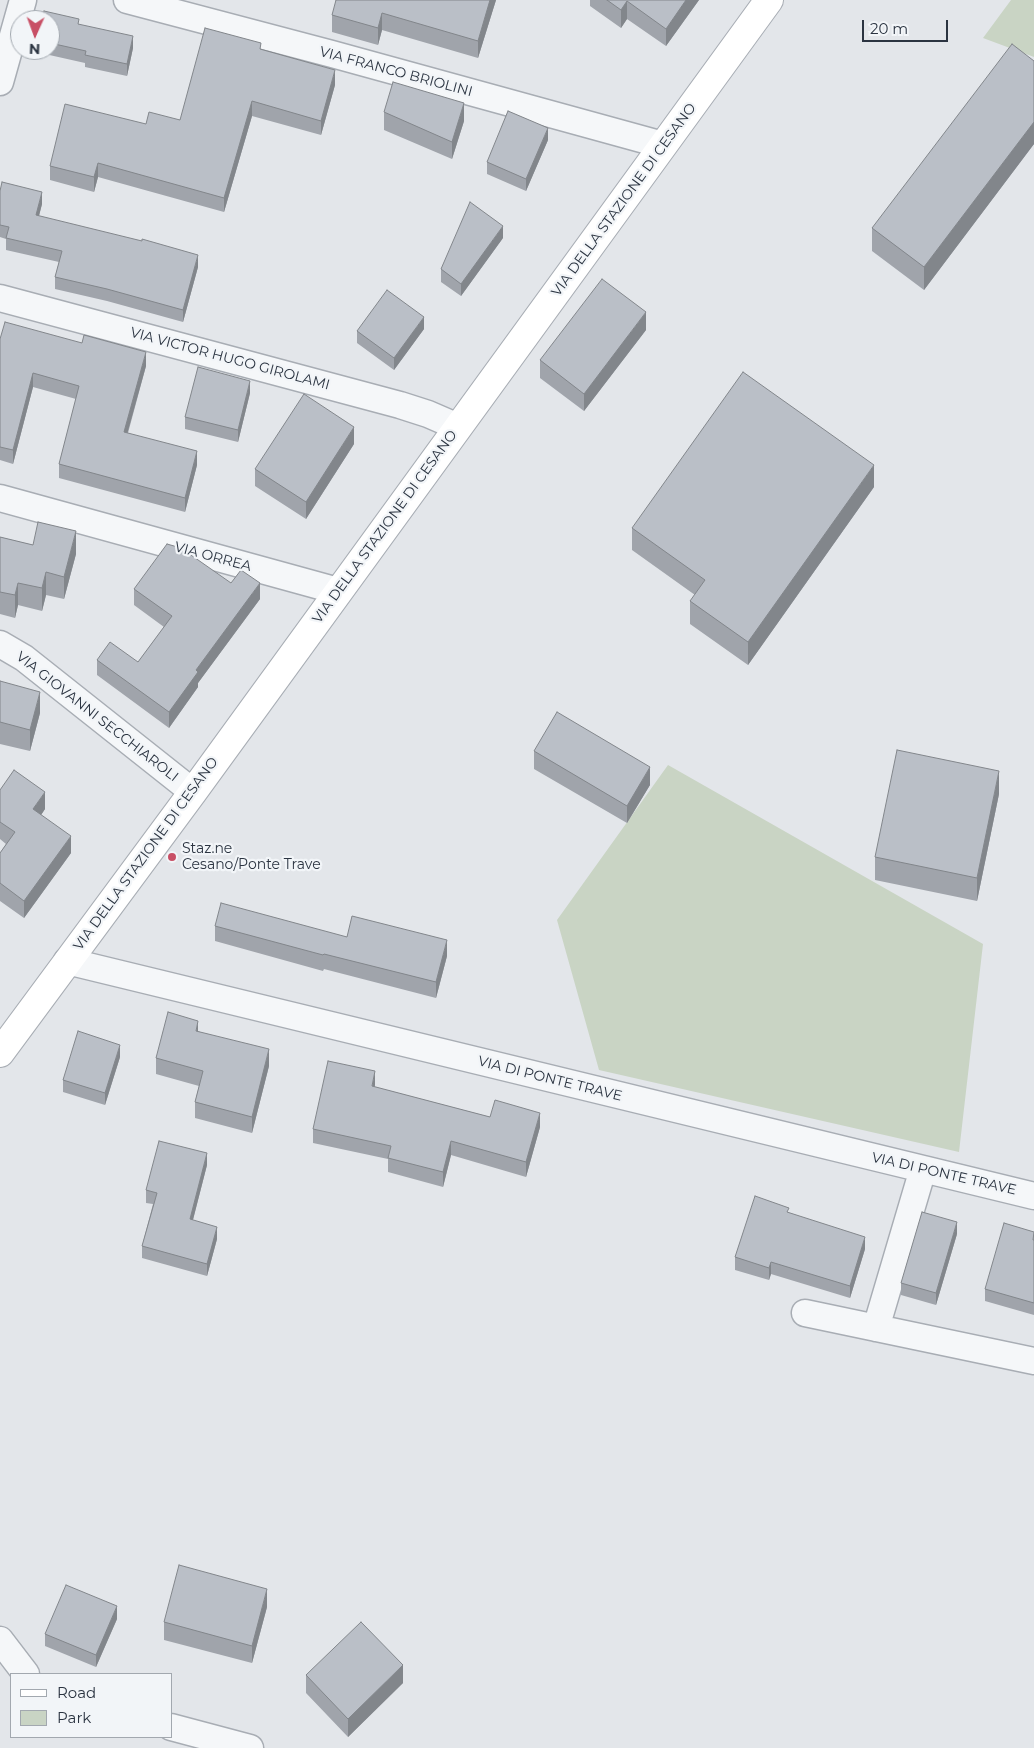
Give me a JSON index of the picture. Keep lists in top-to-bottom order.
{
  "streets": {
    "street": [
      "VIA FRANCO BRIOLINI",
      "VIA DELLA STAZIONE DI CESANO",
      "VIA VICTOR HUGO GIROLAMI",
      "VIA ORREA",
      "VIA GIOVANNI SECCHIAROLI",
      "VIA DI PONTE TRAVE"
    ]
  },
  "crossings": [
    ["VIA FRANCO BRIOLINI", "VIA DELLA STAZIONE DI CESANO"],
    ["VIA DELLA STAZIONE DI CESANO", "VIA VICTOR HUGO GIROLAMI"],
    ["VIA DELLA STAZIONE DI CESANO", "VIA ORREA"],
    ["VIA DELLA STAZIONE DI CESANO", "VIA GIOVANNI SECCHIAROLI"],
    ["VIA DELLA STAZIONE DI CESANO", "VIA DI PONTE TRAVE"]
  ],
  "places": ["Staz.ne Cesano/Ponte Trave"],
  "legend": ["Road", "Park"],
  "scale_bar": "20 m",
  "north": "bottom"
}
